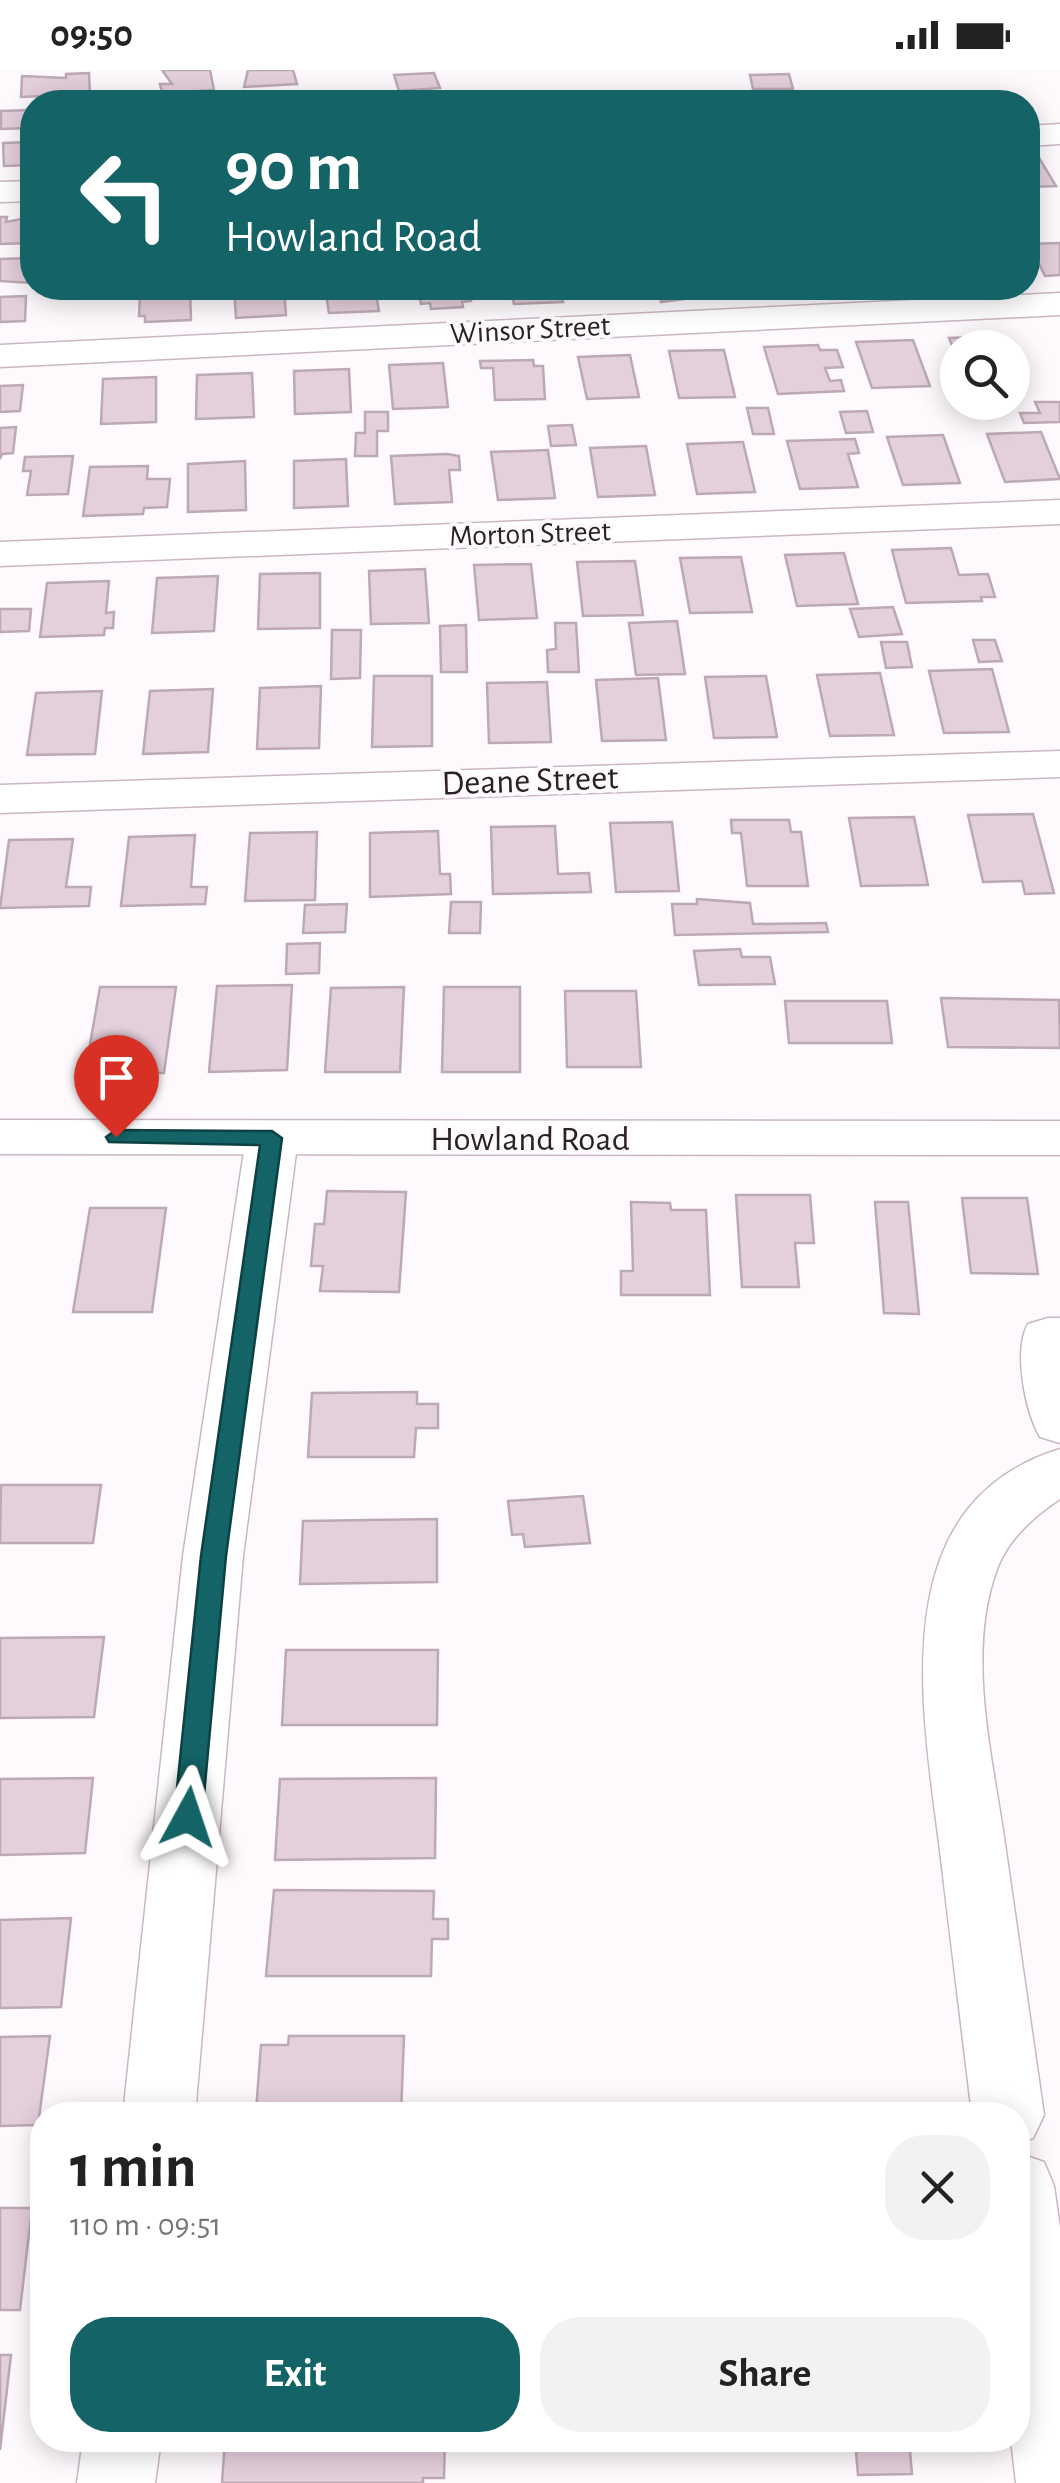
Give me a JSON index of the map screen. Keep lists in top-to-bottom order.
{
  "streets": {
    "street": [
      "Winsor Street",
      "Morton Street",
      "Deane Street",
      "Howland Road"
    ]
  },
  "page": {
    "status": "09:50",
    "turn": ["90 m", "Howland Road"],
    "heading": ["1 min", "110 m · 09:51"],
    "buttons": ["Exit", "Share"]
  }
}
